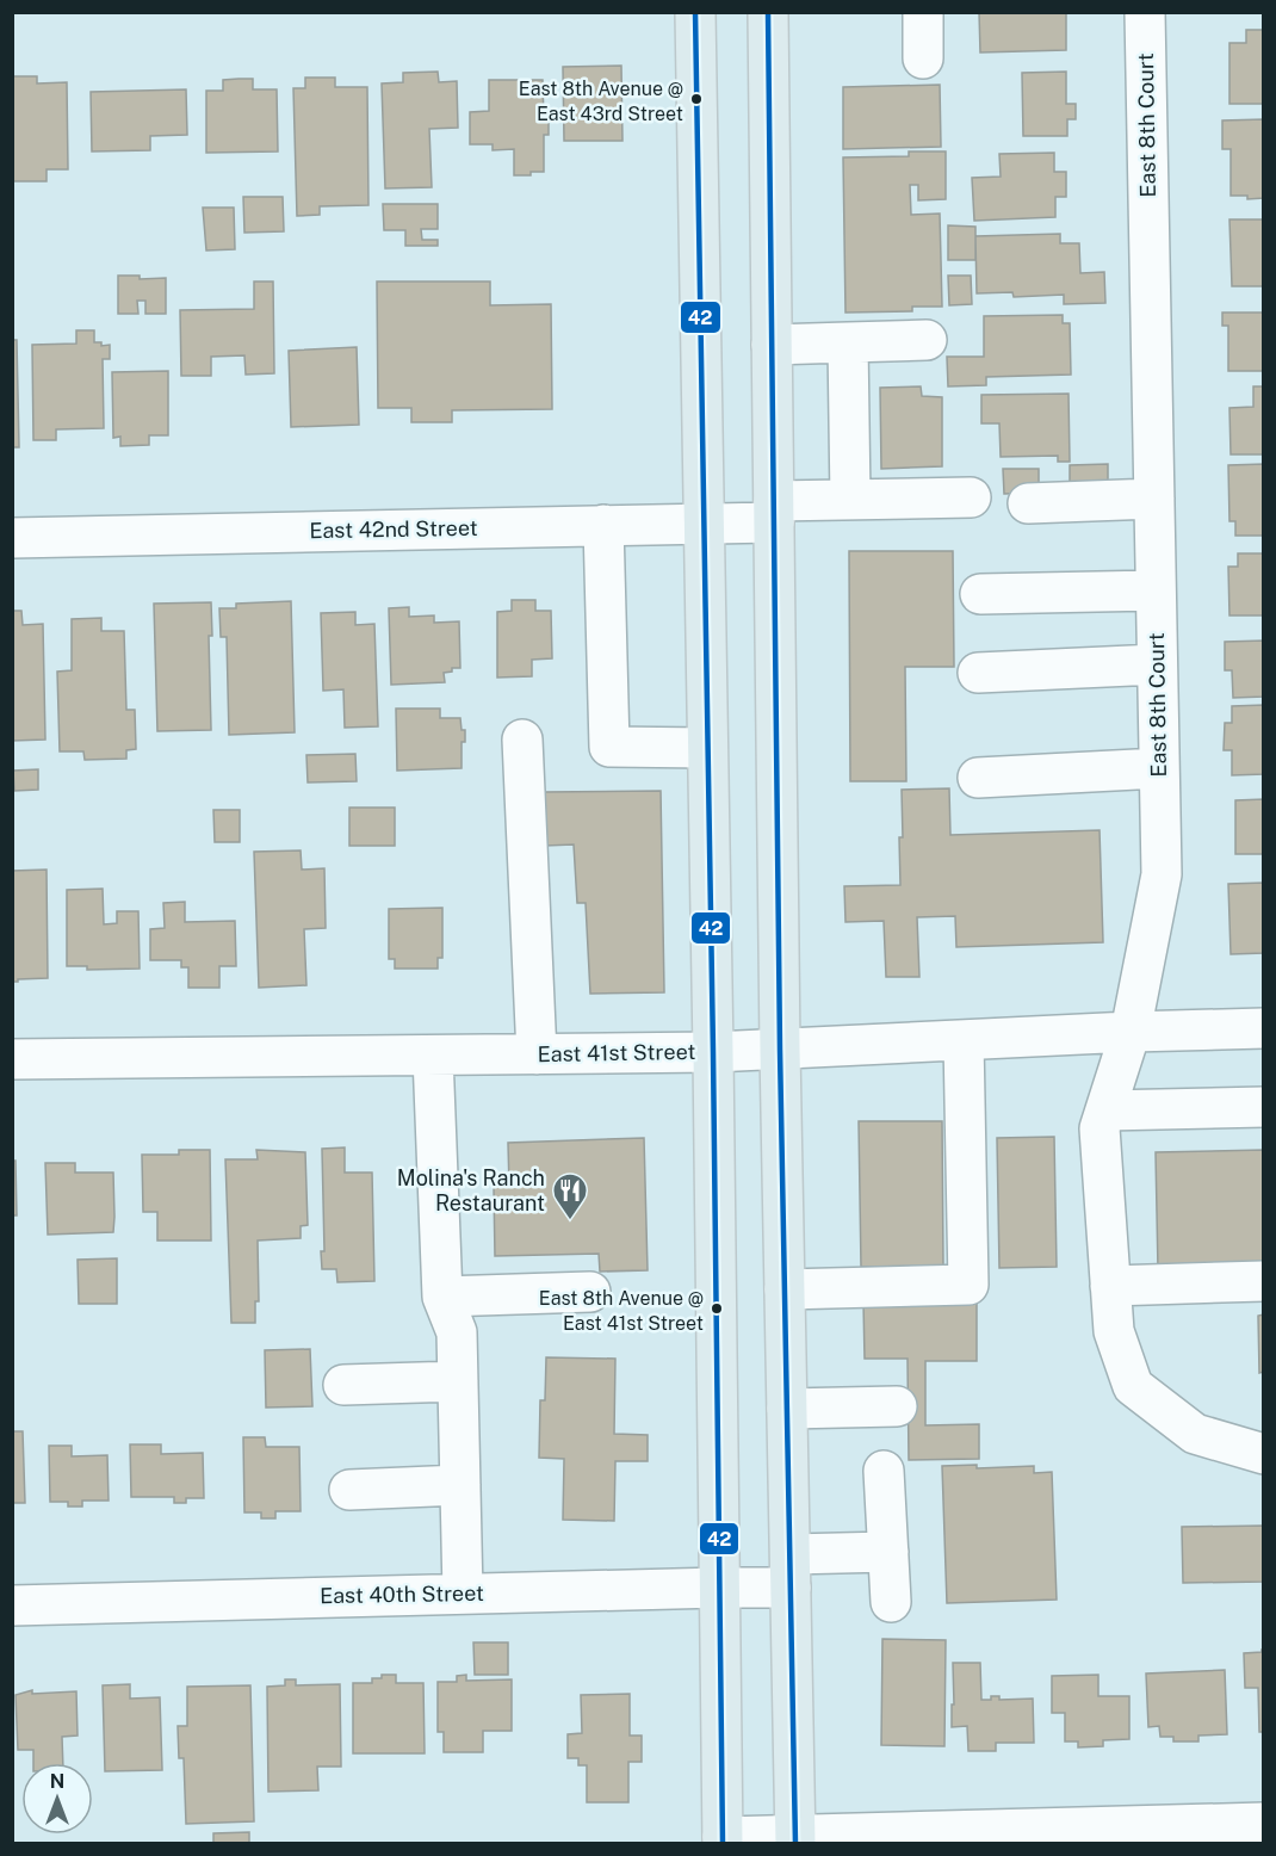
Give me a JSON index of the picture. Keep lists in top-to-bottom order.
{
  "streets": {
    "street": [
      "East 8th Court",
      "East 42nd Street",
      "East 41st Street",
      "East 40th Street"
    ]
  },
  "crossings": [
    ["East 8th Court", "East 41st Street"]
  ],
  "places": {
    "other": ["East 8th Avenue @ East 43rd Street", "East 8th Avenue @ East 41st Street"],
    "restaurant": ["Molina's Ranch Restaurant"]
  },
  "lines": ["transit line 42"],
  "north": "top"
}
